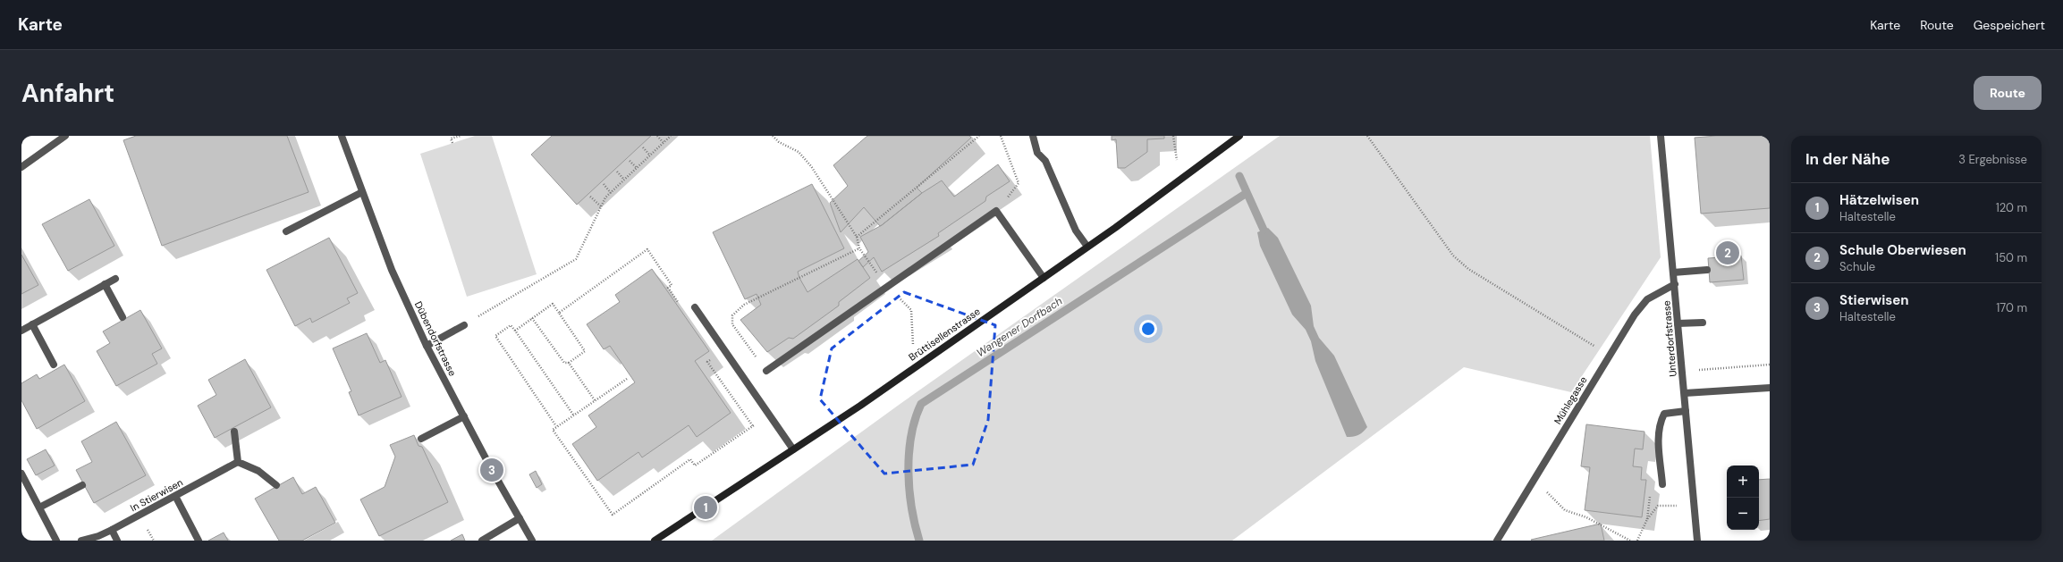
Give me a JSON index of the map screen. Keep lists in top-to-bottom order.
{
  "streets": {
    "street": [
      "Brüttisellenstrasse",
      "Dübendorfstrasse",
      "Unterdorfstrasse",
      "Mühlegasse",
      "In Stierwisen"
    ]
  },
  "crossings": [
    ["Unterdorfstrasse", "Mühlegasse"]
  ],
  "water": ["Wangener Dorfbach"],
  "page": {
    "header": "Karte",
    "nav": ["Karte", "Route", "Gespeichert"],
    "buttons": "Route",
    "title": "Anfahrt",
    "heading": ["In der Nähe", "3 Ergebnisse"],
    "list": [
      {
        "mark": "1",
        "name": "Hätzelwisen",
        "note": "Haltestelle",
        "value": "120 m"
      },
      {
        "mark": "2",
        "name": "Schule Oberwiesen",
        "note": "Schule",
        "value": "150 m"
      },
      {
        "mark": "3",
        "name": "Stierwisen",
        "note": "Haltestelle",
        "value": "170 m"
      }
    ],
    "pins": ["2", "3", "1"],
    "map_buttons": ["+", "−"]
  }
}
